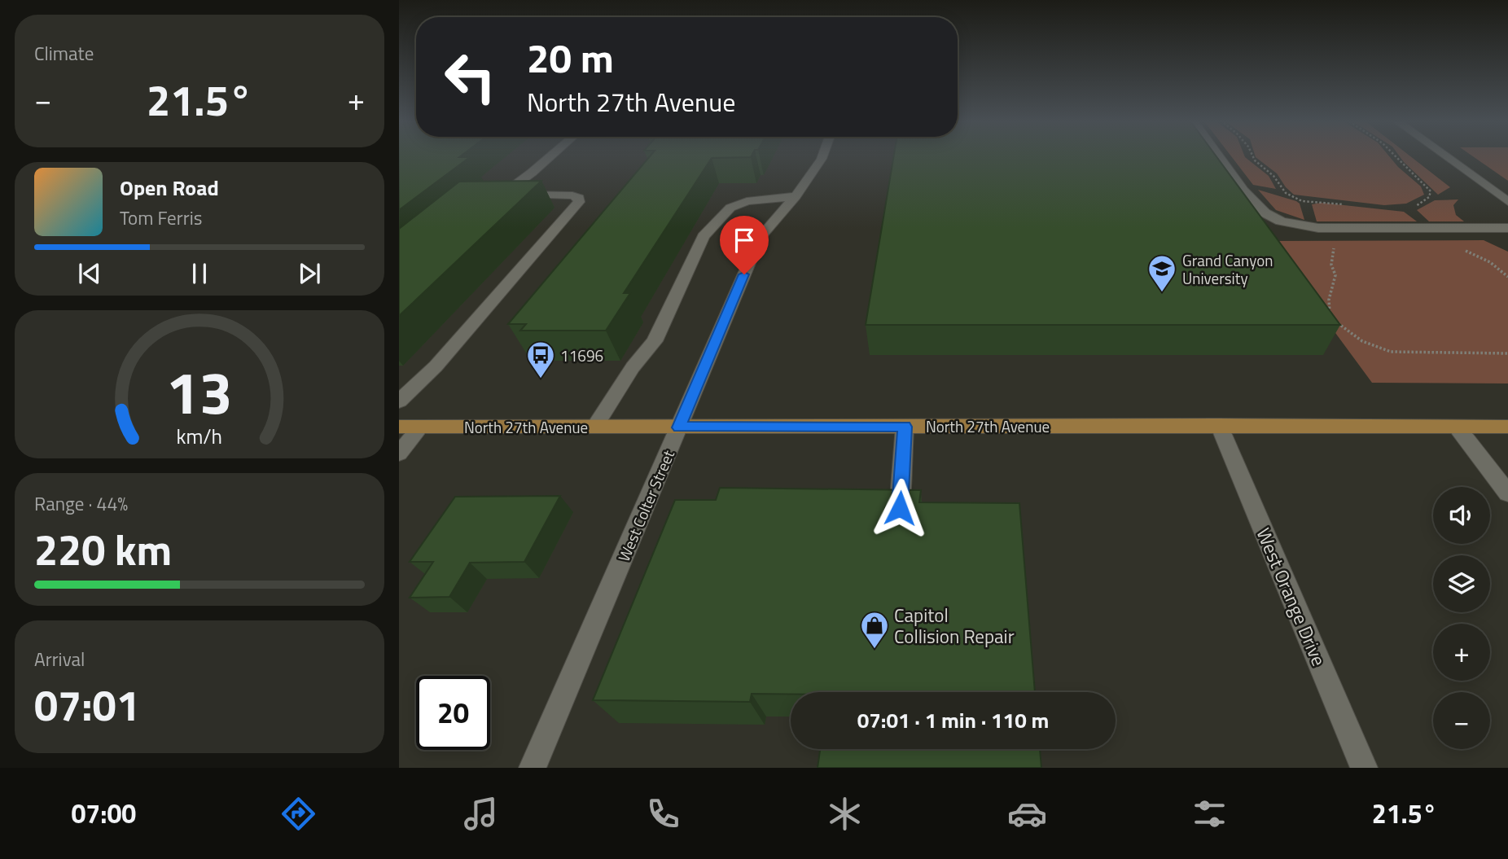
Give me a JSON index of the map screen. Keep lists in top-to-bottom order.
{
  "streets": {
    "main road": ["North 27th Avenue"],
    "street": ["West Colter Street", "West Orange Drive"]
  },
  "crossings": [
    ["North 27th Avenue", "West Colter Street"],
    ["North 27th Avenue", "West Orange Drive"]
  ],
  "places": {
    "school or university": ["Grand Canyon University"],
    "bus stop": ["11696"],
    "shop": ["Capitol Collision Repair"]
  },
  "page": {
    "tile": [
      "Climate",
      ["Range · 44%", "220 km"],
      ["Arrival", "07:01"]
    ],
    "turn": ["20 m", "North 27th Avenue"],
    "heat": ["−", "21.5°", "+"],
    "song": ["Open Road", "Tom Ferris"],
    "map_buttons": ["+", "−"],
    "limit": "20",
    "trip": "07:01 · 1 min · 110 m",
    "tabs": ["07:00", "21.5°"],
    "gauge": ["13", "km/h"]
  }
}
